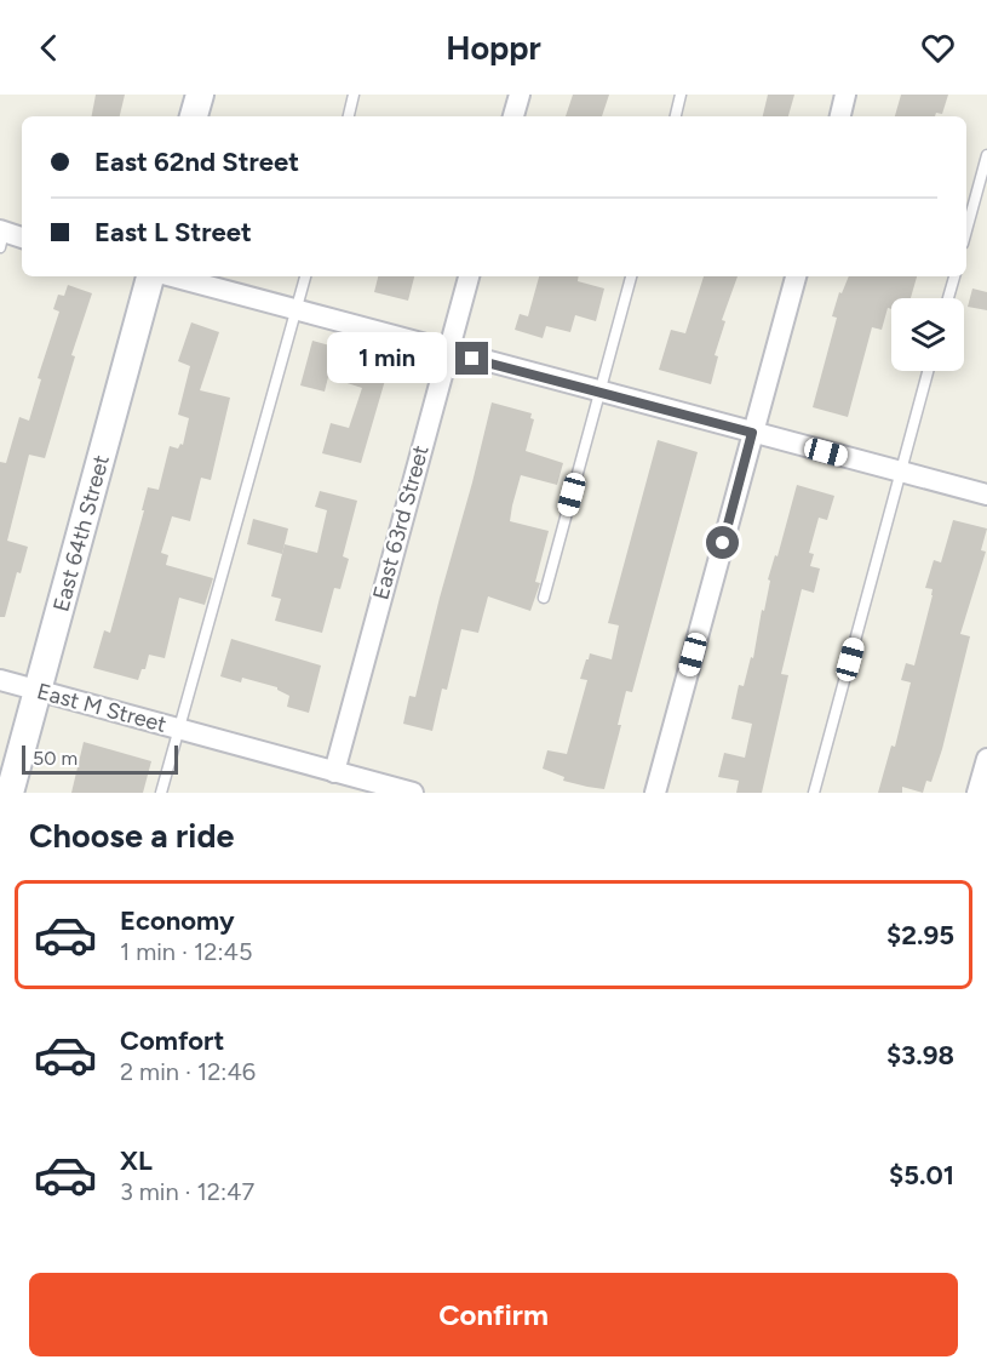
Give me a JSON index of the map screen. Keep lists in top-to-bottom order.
{
  "streets": {
    "street": ["East 63rd Street", "East 64th Street", "East M Street"]
  },
  "crossings": [
    ["East 63rd Street", "East M Street"],
    ["East 64th Street", "East M Street"]
  ],
  "scale_bar": "50 m",
  "page": {
    "header": "Hoppr",
    "banner": ["East 62nd Street", "East L Street"],
    "bubble": "1 min",
    "scale": "50 m",
    "heading": "Choose a ride",
    "list": [
      {
        "name": "Economy",
        "note": "1 min · 12:45",
        "value": "$2.95"
      },
      {
        "name": "Comfort",
        "note": "2 min · 12:46",
        "value": "$3.98"
      },
      {
        "name": "XL",
        "note": "3 min · 12:47",
        "value": "$5.01"
      }
    ],
    "buttons": "Confirm"
  }
}
